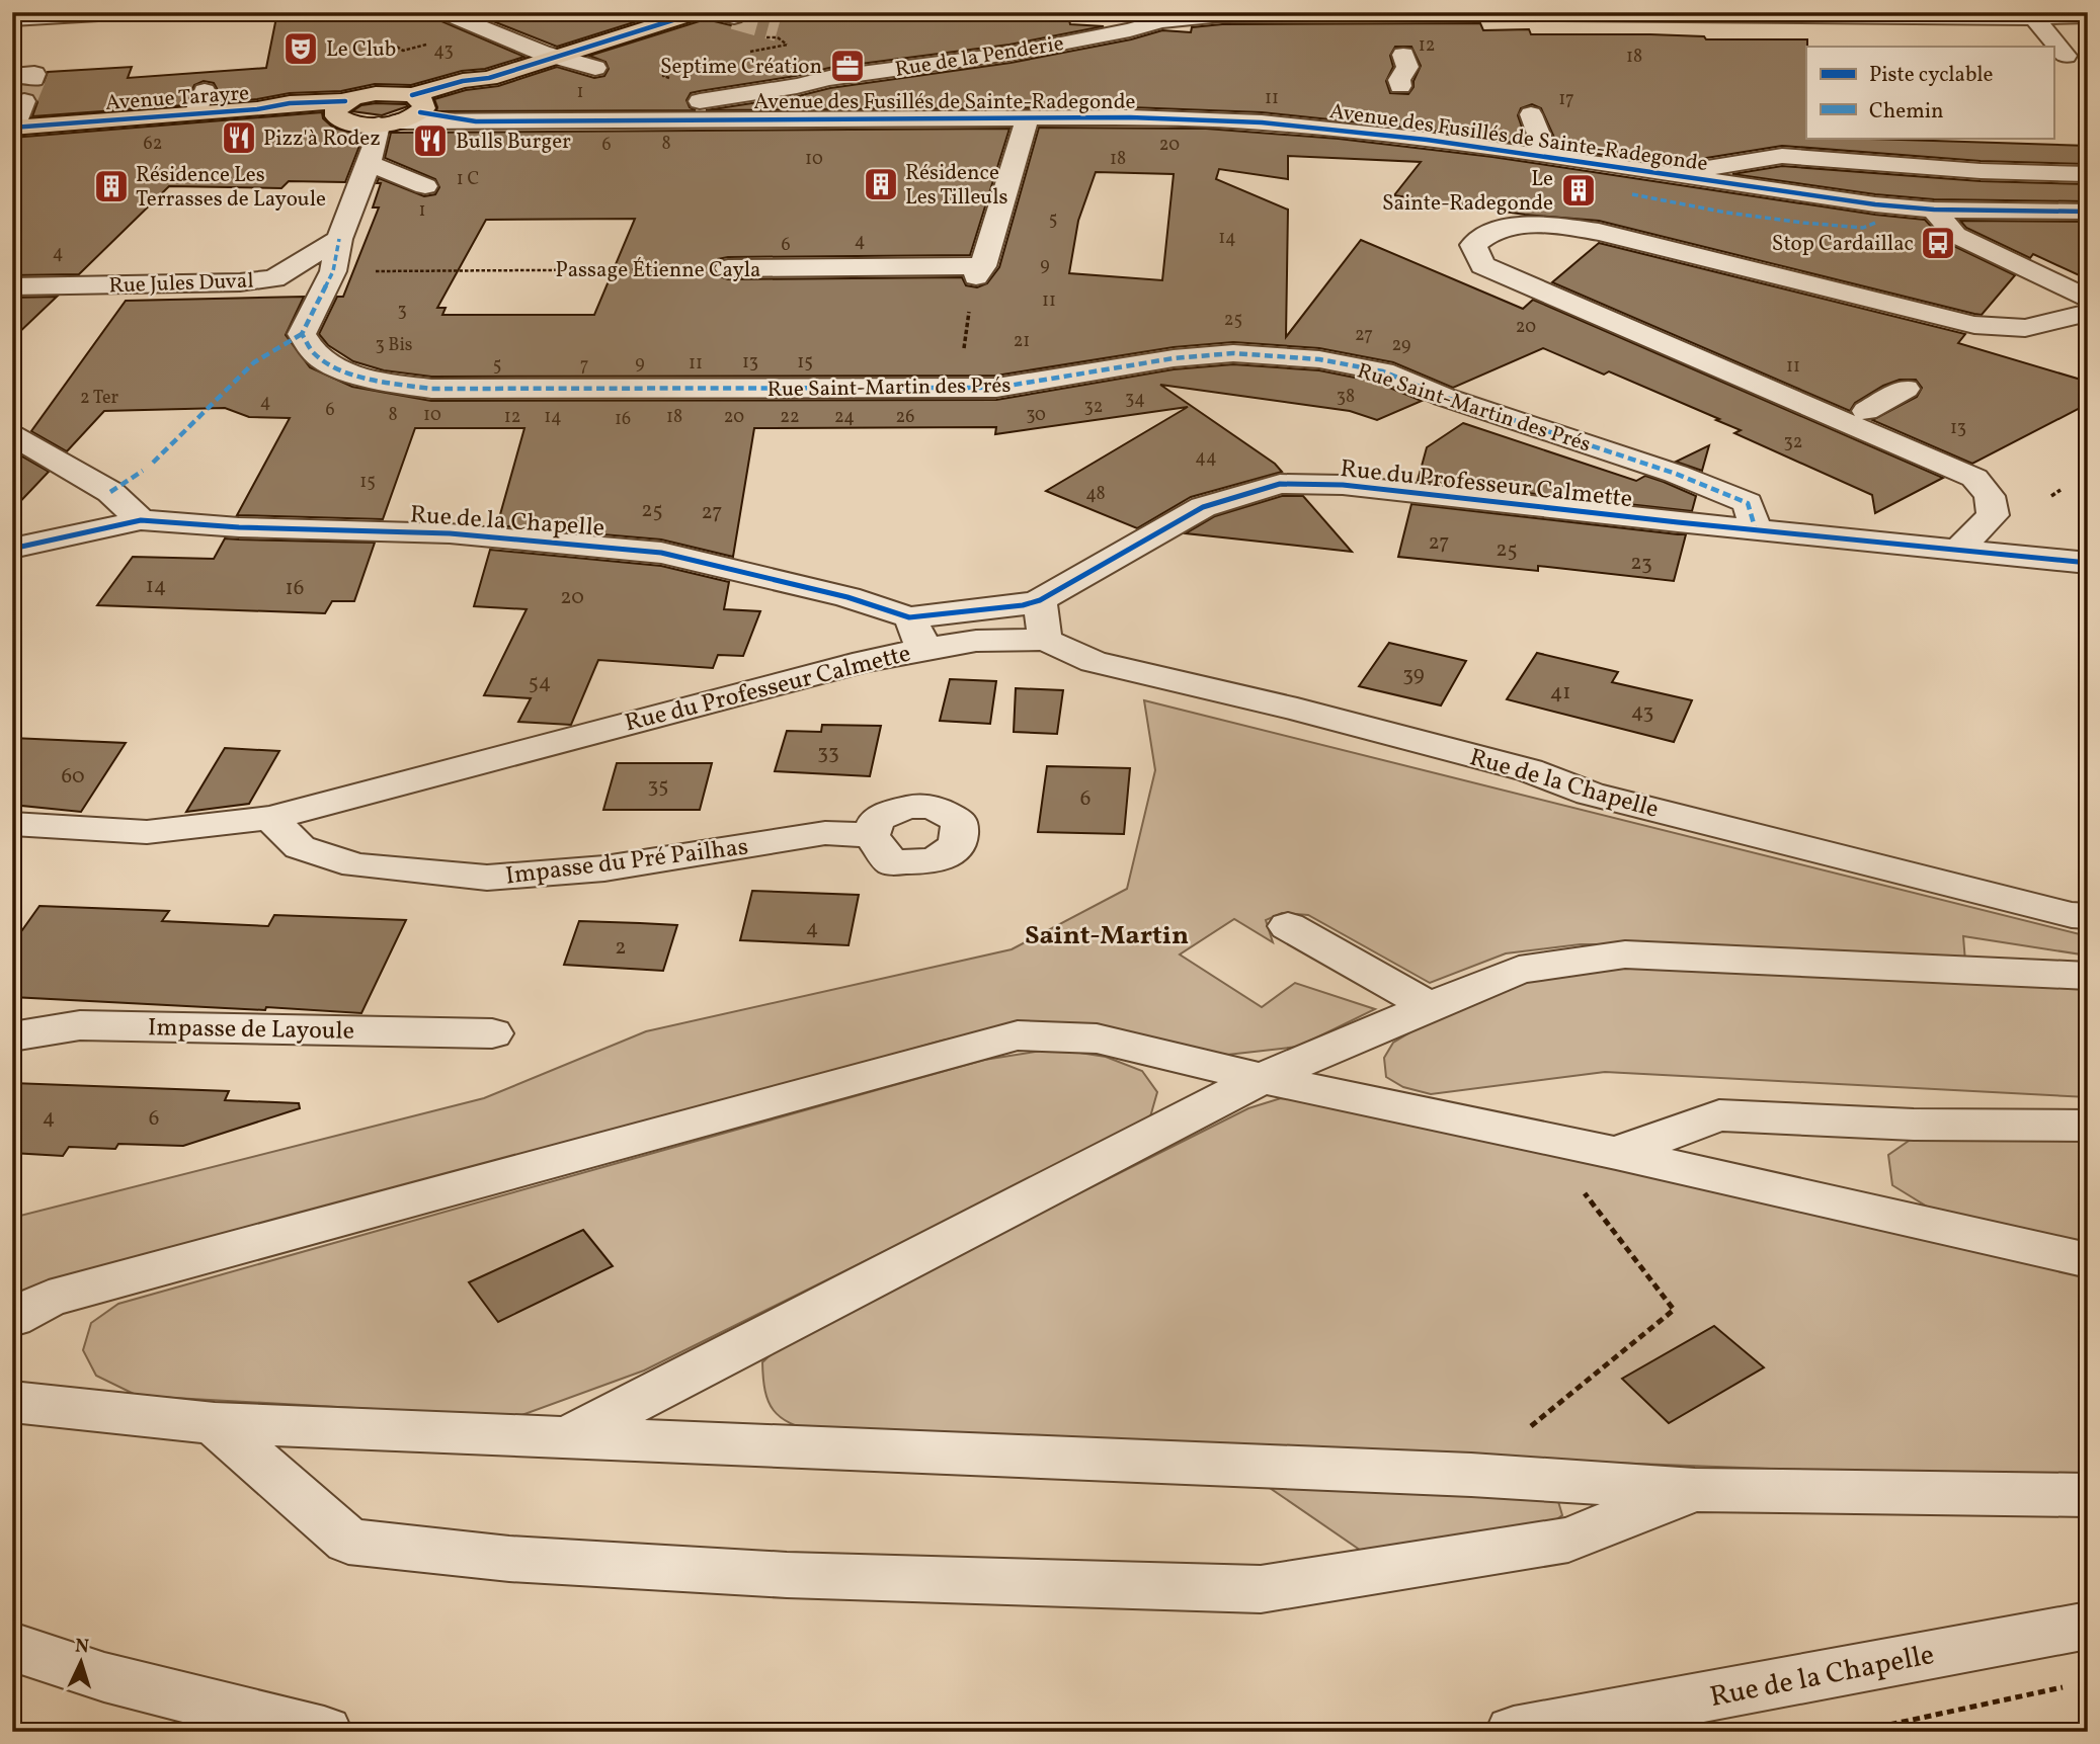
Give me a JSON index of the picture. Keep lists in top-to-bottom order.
{
  "streets": {
    "main road": ["Avenue Tarayre"],
    "street": [
      "Rue de la Penderie",
      "Avenue des Fusillés de Sainte-Radegonde",
      "Passage Étienne Cayla",
      "Rue Jules Duval",
      "Rue Saint-Martin des Prés",
      "Rue du Professeur Calmette",
      "Rue de la Chapelle",
      "Impasse du Pré Pailhas",
      "Impasse de Layoule"
    ]
  },
  "crossings": [
    ["Rue de la Penderie", "Avenue des Fusillés de Sainte-Radegonde"],
    ["Avenue des Fusillés de Sainte-Radegonde", "Passage Étienne Cayla"],
    ["Avenue des Fusillés de Sainte-Radegonde", "Rue Saint-Martin des Prés"],
    ["Passage Étienne Cayla", "Rue Saint-Martin des Prés"],
    ["Rue Jules Duval", "Rue Saint-Martin des Prés"],
    ["Rue Saint-Martin des Prés", "Rue du Professeur Calmette"],
    ["Rue du Professeur Calmette", "Rue de la Chapelle"],
    ["Rue du Professeur Calmette", "Impasse du Pré Pailhas"]
  ],
  "districts": ["Saint-Martin"],
  "places": {
    "theatre": ["Le Club"],
    "office": ["Septime Création"],
    "restaurant": ["Pizz'à Rodez", "Bulls Burger"],
    "building": ["Résidence Les Tilleuls", "Résidence Les Terrasses de Layoule", "Le Sainte-Radegonde"],
    "bus stop": ["Stop Cardaillac"]
  },
  "house_numbers": [
    "12",
    "43",
    "18",
    "1",
    "11",
    "17",
    "62",
    "8",
    "6",
    "20",
    "10",
    "18",
    "1 C",
    "1",
    "5",
    "14",
    "4",
    "6",
    "4",
    "9",
    "11",
    "3",
    "25",
    "20",
    "27",
    "21",
    "3 Bis",
    "29",
    "13",
    "15",
    "9",
    "11",
    "5",
    "7",
    "11",
    "38",
    "2 Ter",
    "34",
    "4",
    "32",
    "6",
    "8",
    "10",
    "30",
    "12",
    "14",
    "18",
    "20",
    "22",
    "24",
    "26",
    "16",
    "13",
    "32",
    "44",
    "15",
    "48",
    "25",
    "27",
    "27",
    "25",
    "23",
    "14",
    "16",
    "20",
    "39",
    "54",
    "41",
    "43",
    "33",
    "60",
    "35",
    "6",
    "4",
    "2",
    "4",
    "6"
  ],
  "legend": ["Piste cyclable", "Chemin"],
  "north": "top"
}
